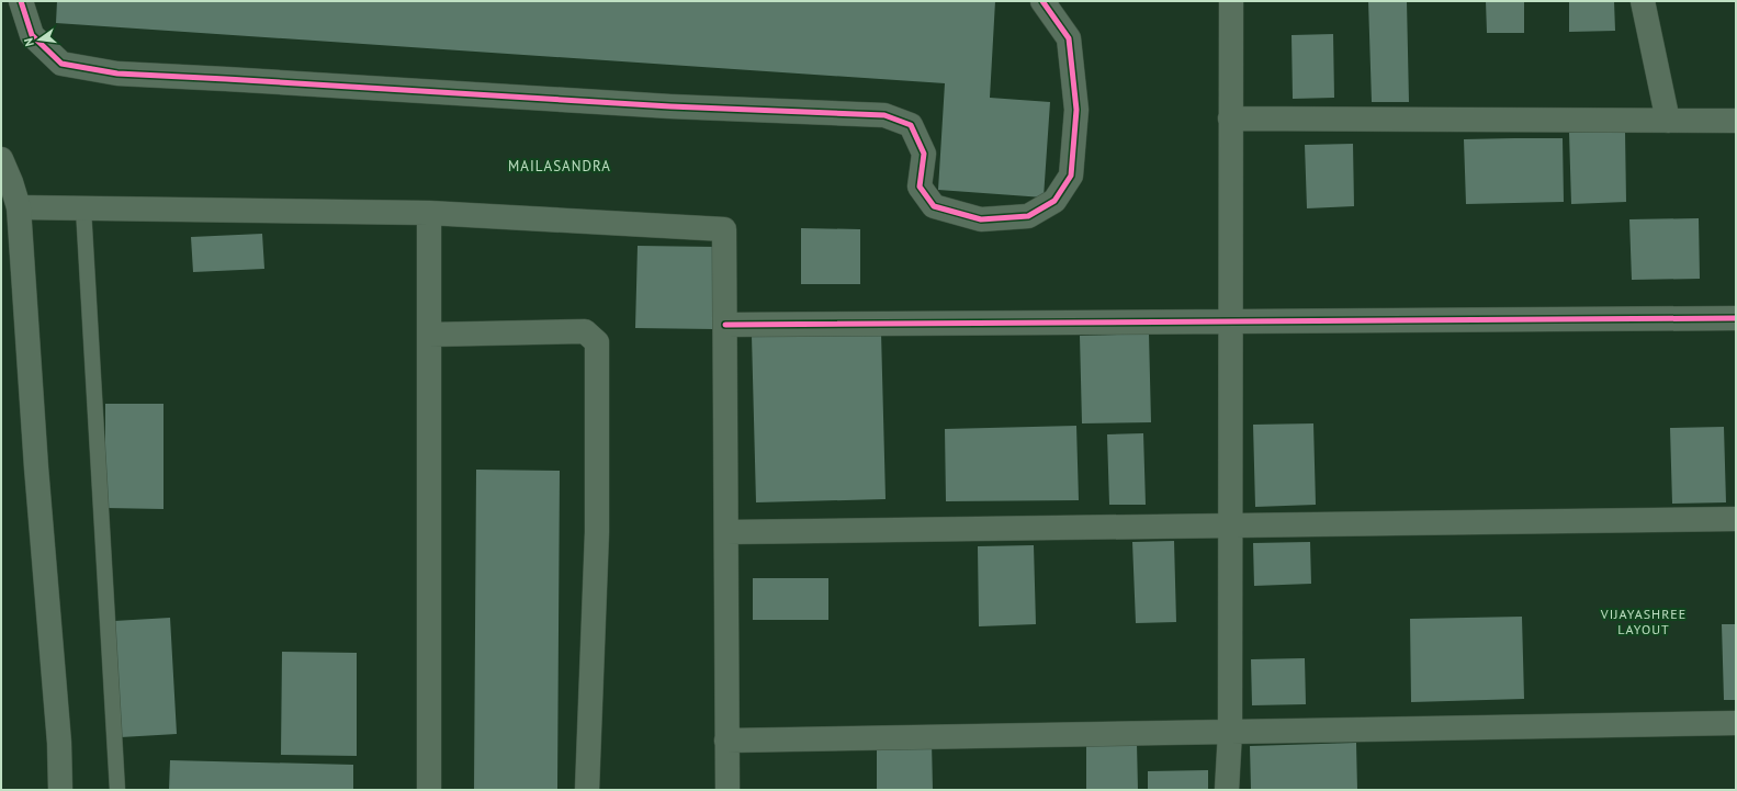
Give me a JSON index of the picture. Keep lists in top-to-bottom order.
{
  "districts": ["MAILASANDRA", "VIJAYASHREE LAYOUT"],
  "north": "left"
}
